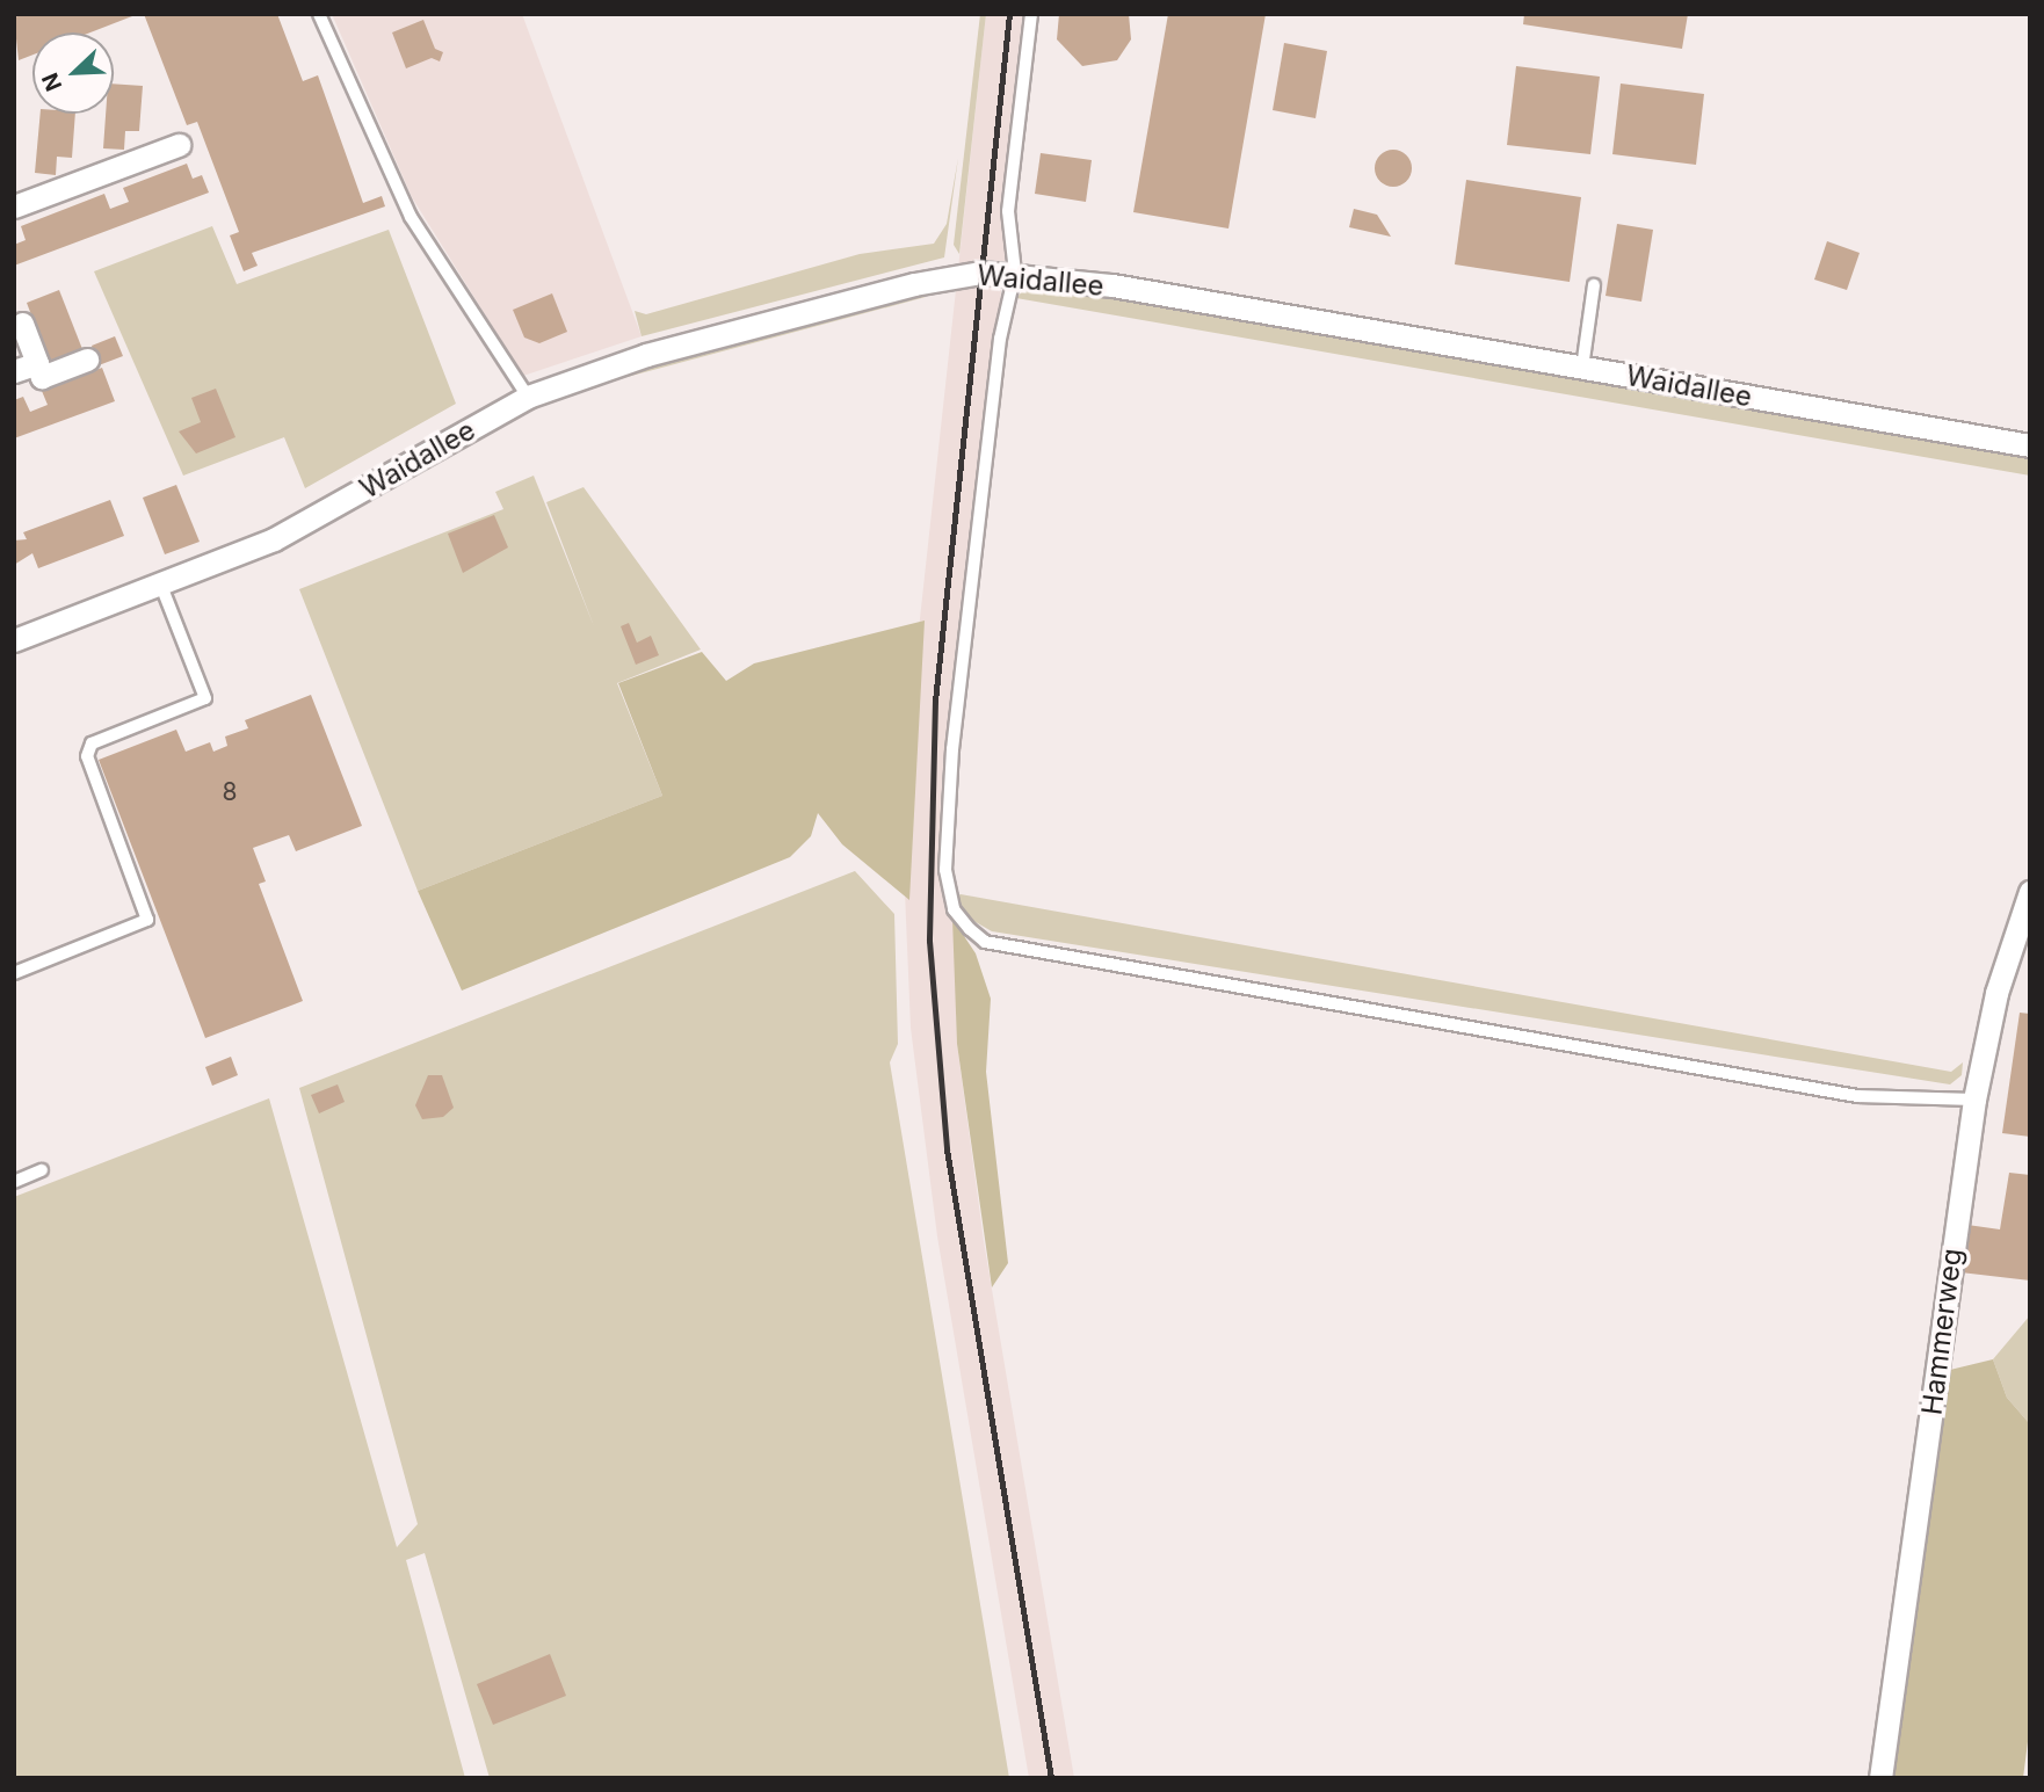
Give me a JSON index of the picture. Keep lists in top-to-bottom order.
{
  "streets": {
    "street": ["Waidallee", "Hammerweg"]
  },
  "house_numbers": ["8"],
  "north": "bottom left"
}
